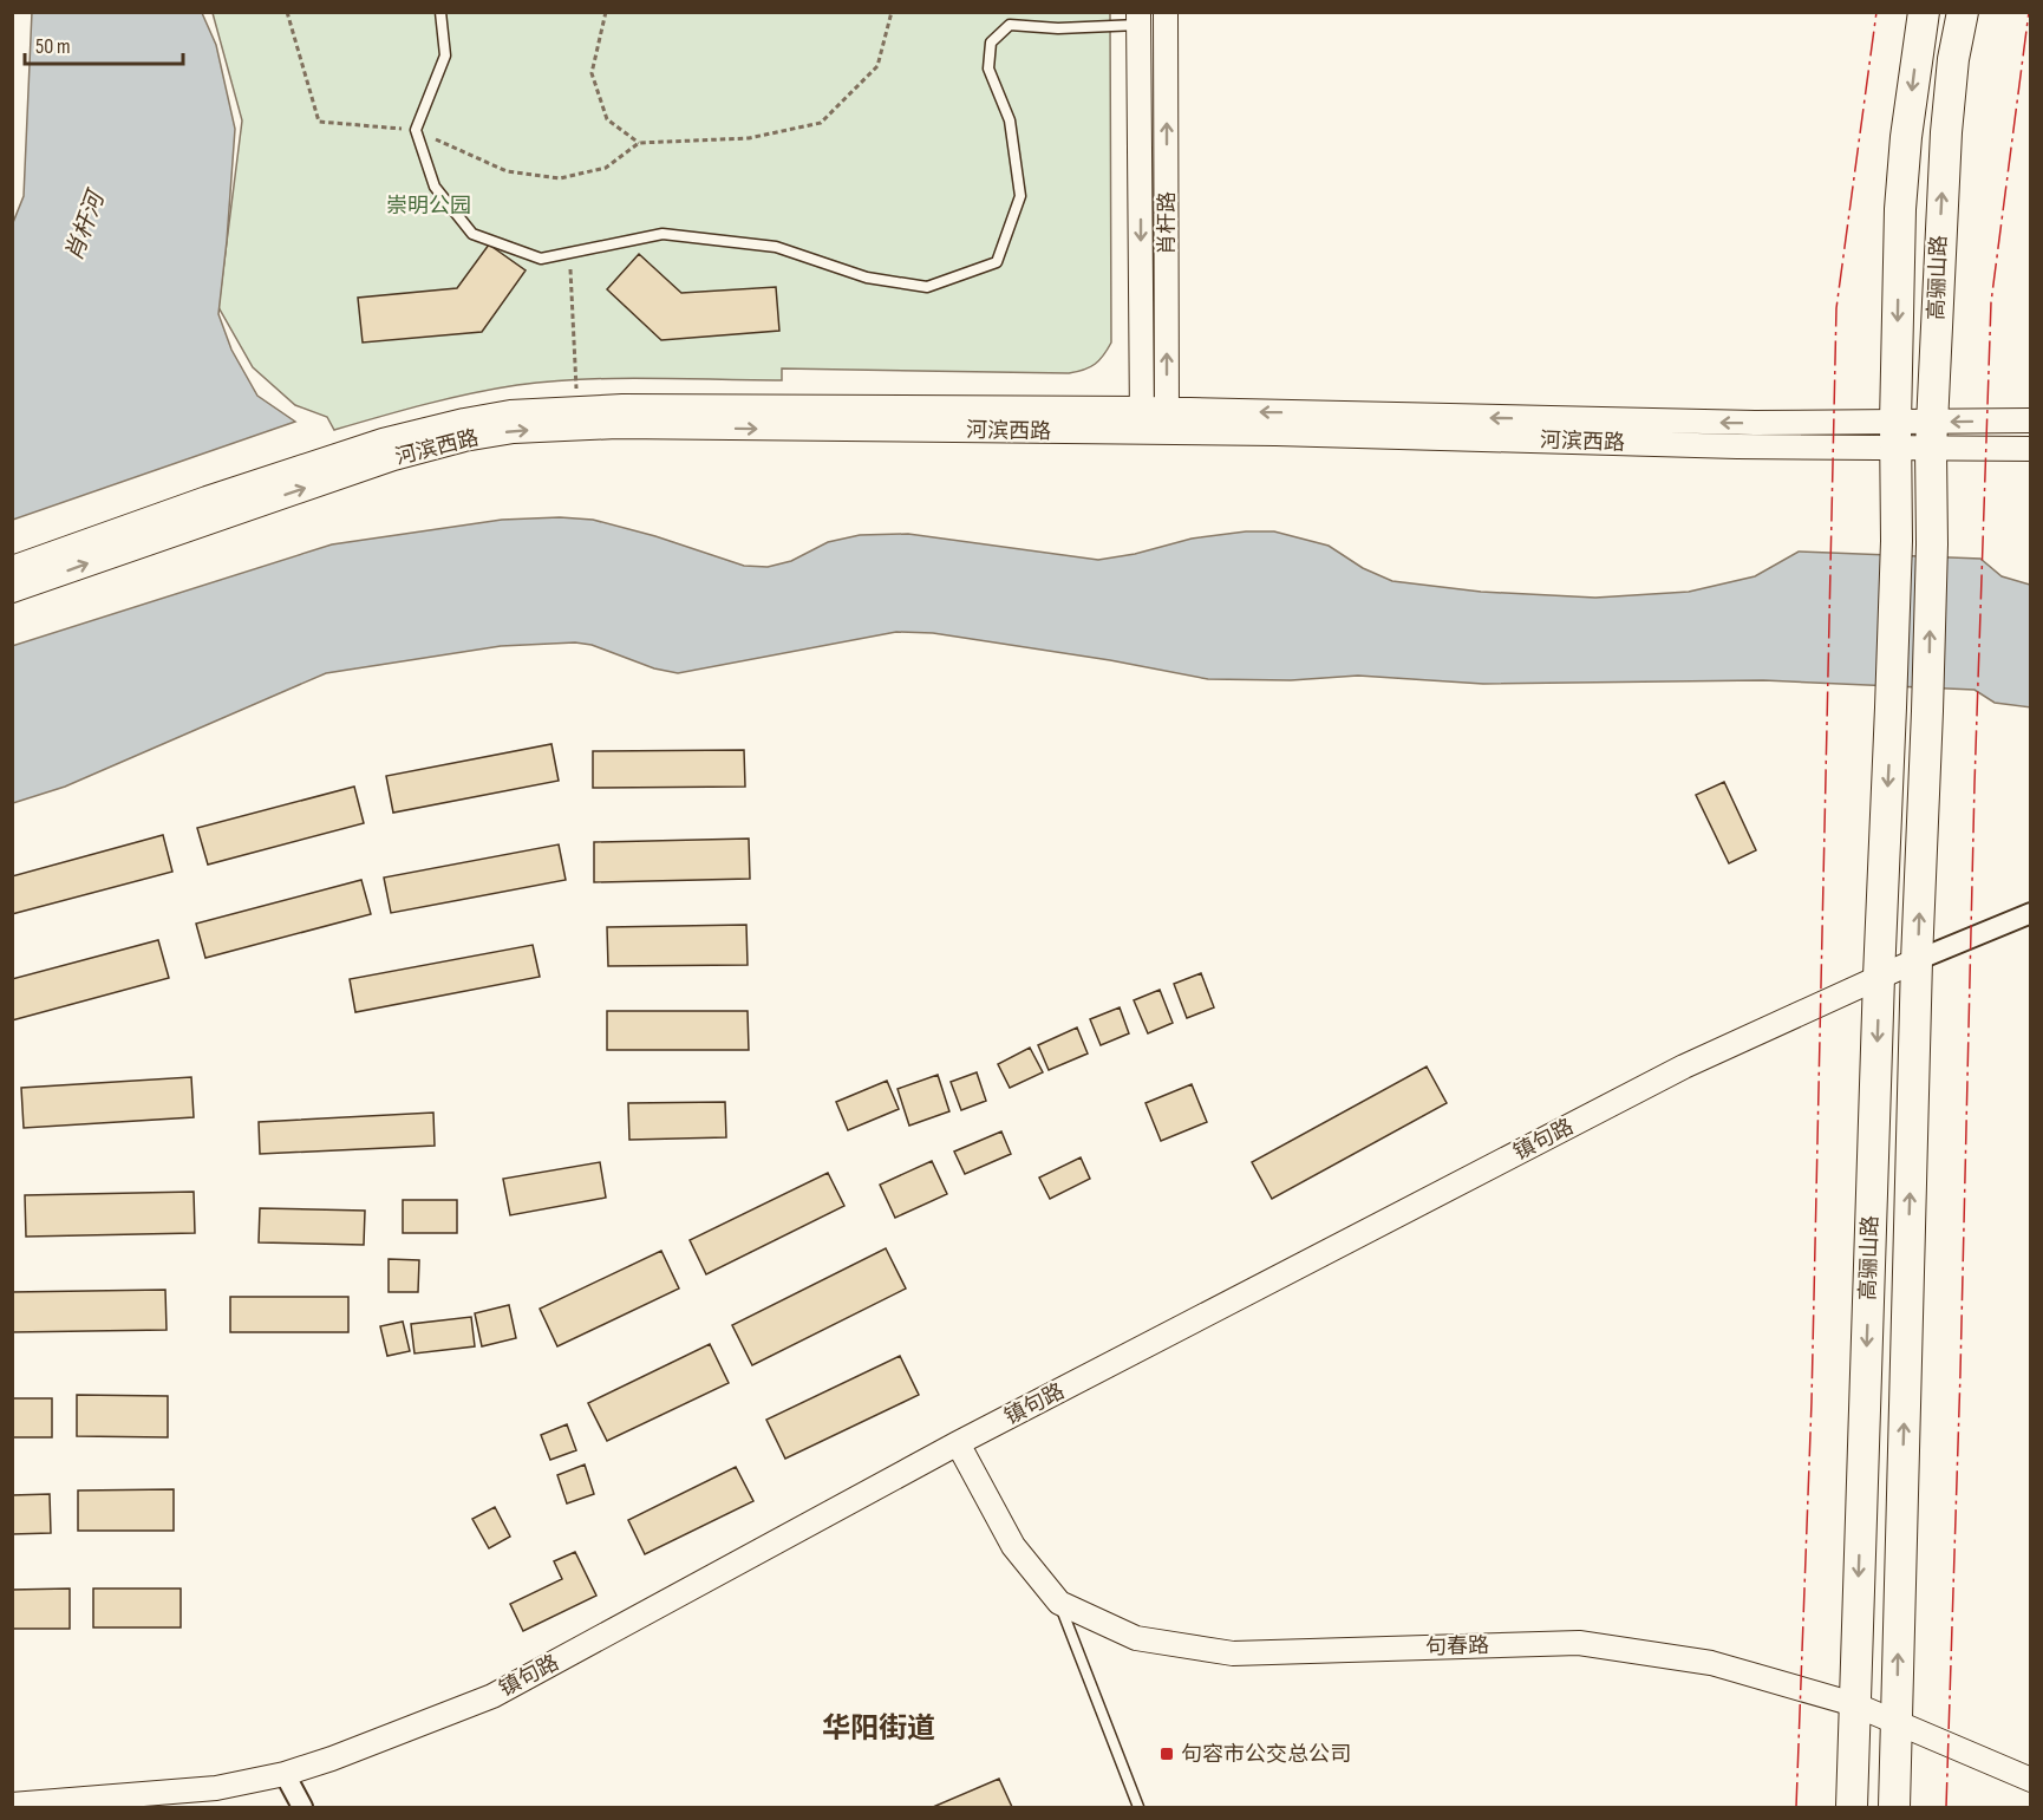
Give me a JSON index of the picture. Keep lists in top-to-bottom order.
{
  "streets": {
    "main road": ["高骊山路"],
    "street": [
      "肖杆路",
      "河滨西路",
      "镇句路",
      "句春路"
    ]
  },
  "crossings": [
    ["肖杆路", "河滨西路"],
    ["高骊山路", "河滨西路"],
    ["高骊山路", "镇句路"],
    ["高骊山路", "句春路"],
    ["镇句路", "句春路"]
  ],
  "districts": ["华阳街道"],
  "water": ["肖杆河"],
  "parks": ["崇明公园"],
  "places": {
    "transit": ["句容市公交总公司"]
  },
  "scale_bar": "50 m"
}
